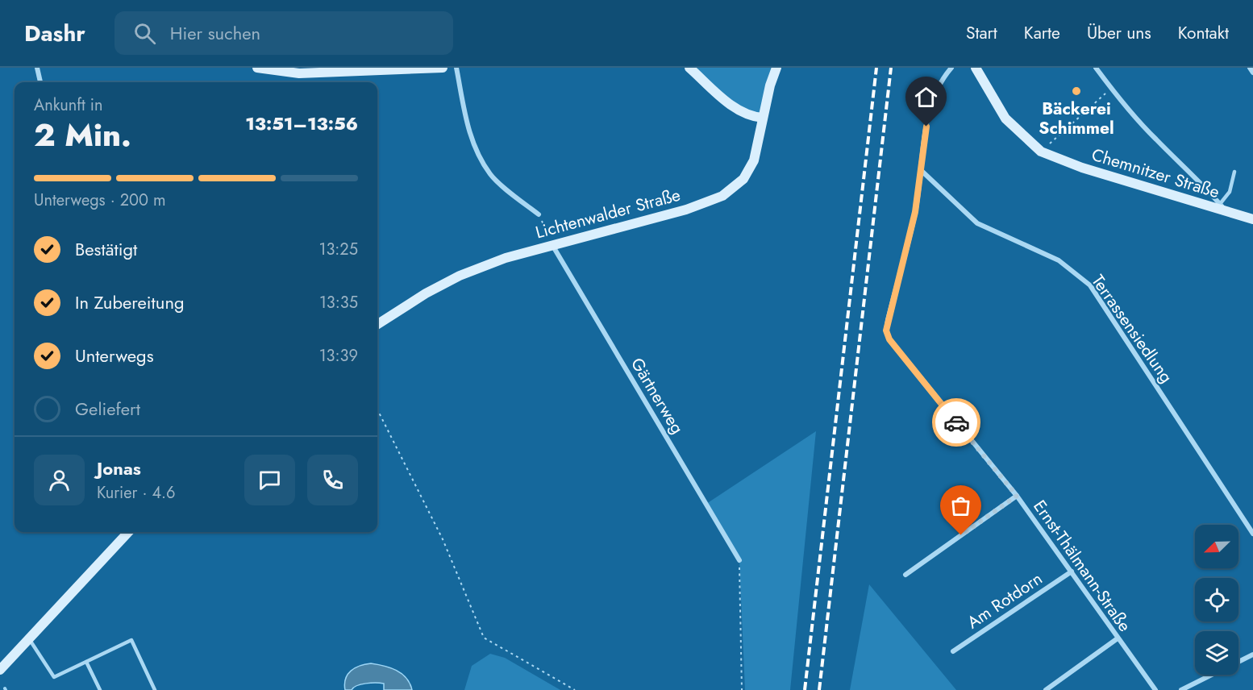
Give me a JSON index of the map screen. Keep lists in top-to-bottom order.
{
  "streets": {
    "main road": ["Chemnitzer Straße", "Lichtenwalder Straße"],
    "street": [
      "Terrassensiedlung",
      "Gärtnerweg",
      "Ernst-Thälmann-Straße",
      "Am Rotdorn"
    ]
  },
  "crossings": [
    ["Lichtenwalder Straße", "Gärtnerweg"],
    ["Terrassensiedlung", "Ernst-Thälmann-Straße"],
    ["Ernst-Thälmann-Straße", "Am Rotdorn"]
  ],
  "places": ["Bäckerei Schimmel"],
  "north": "bottom left",
  "page": {
    "header": "Dashr",
    "search": "Hier suchen",
    "nav": [
      "Start",
      "Karte",
      "Über uns",
      "Kontakt"
    ],
    "heading": ["2 Min.", "Ankunft in", "13:51–13:56"],
    "panel": ["Jonas", "Kurier · 4.6"],
    "bar": "Unterwegs · 200 m",
    "list": [
      ["Bestätigt", "13:25"],
      ["In Zubereitung", "13:35"],
      ["Unterwegs", "13:39"],
      "Geliefert"
    ]
  }
}
